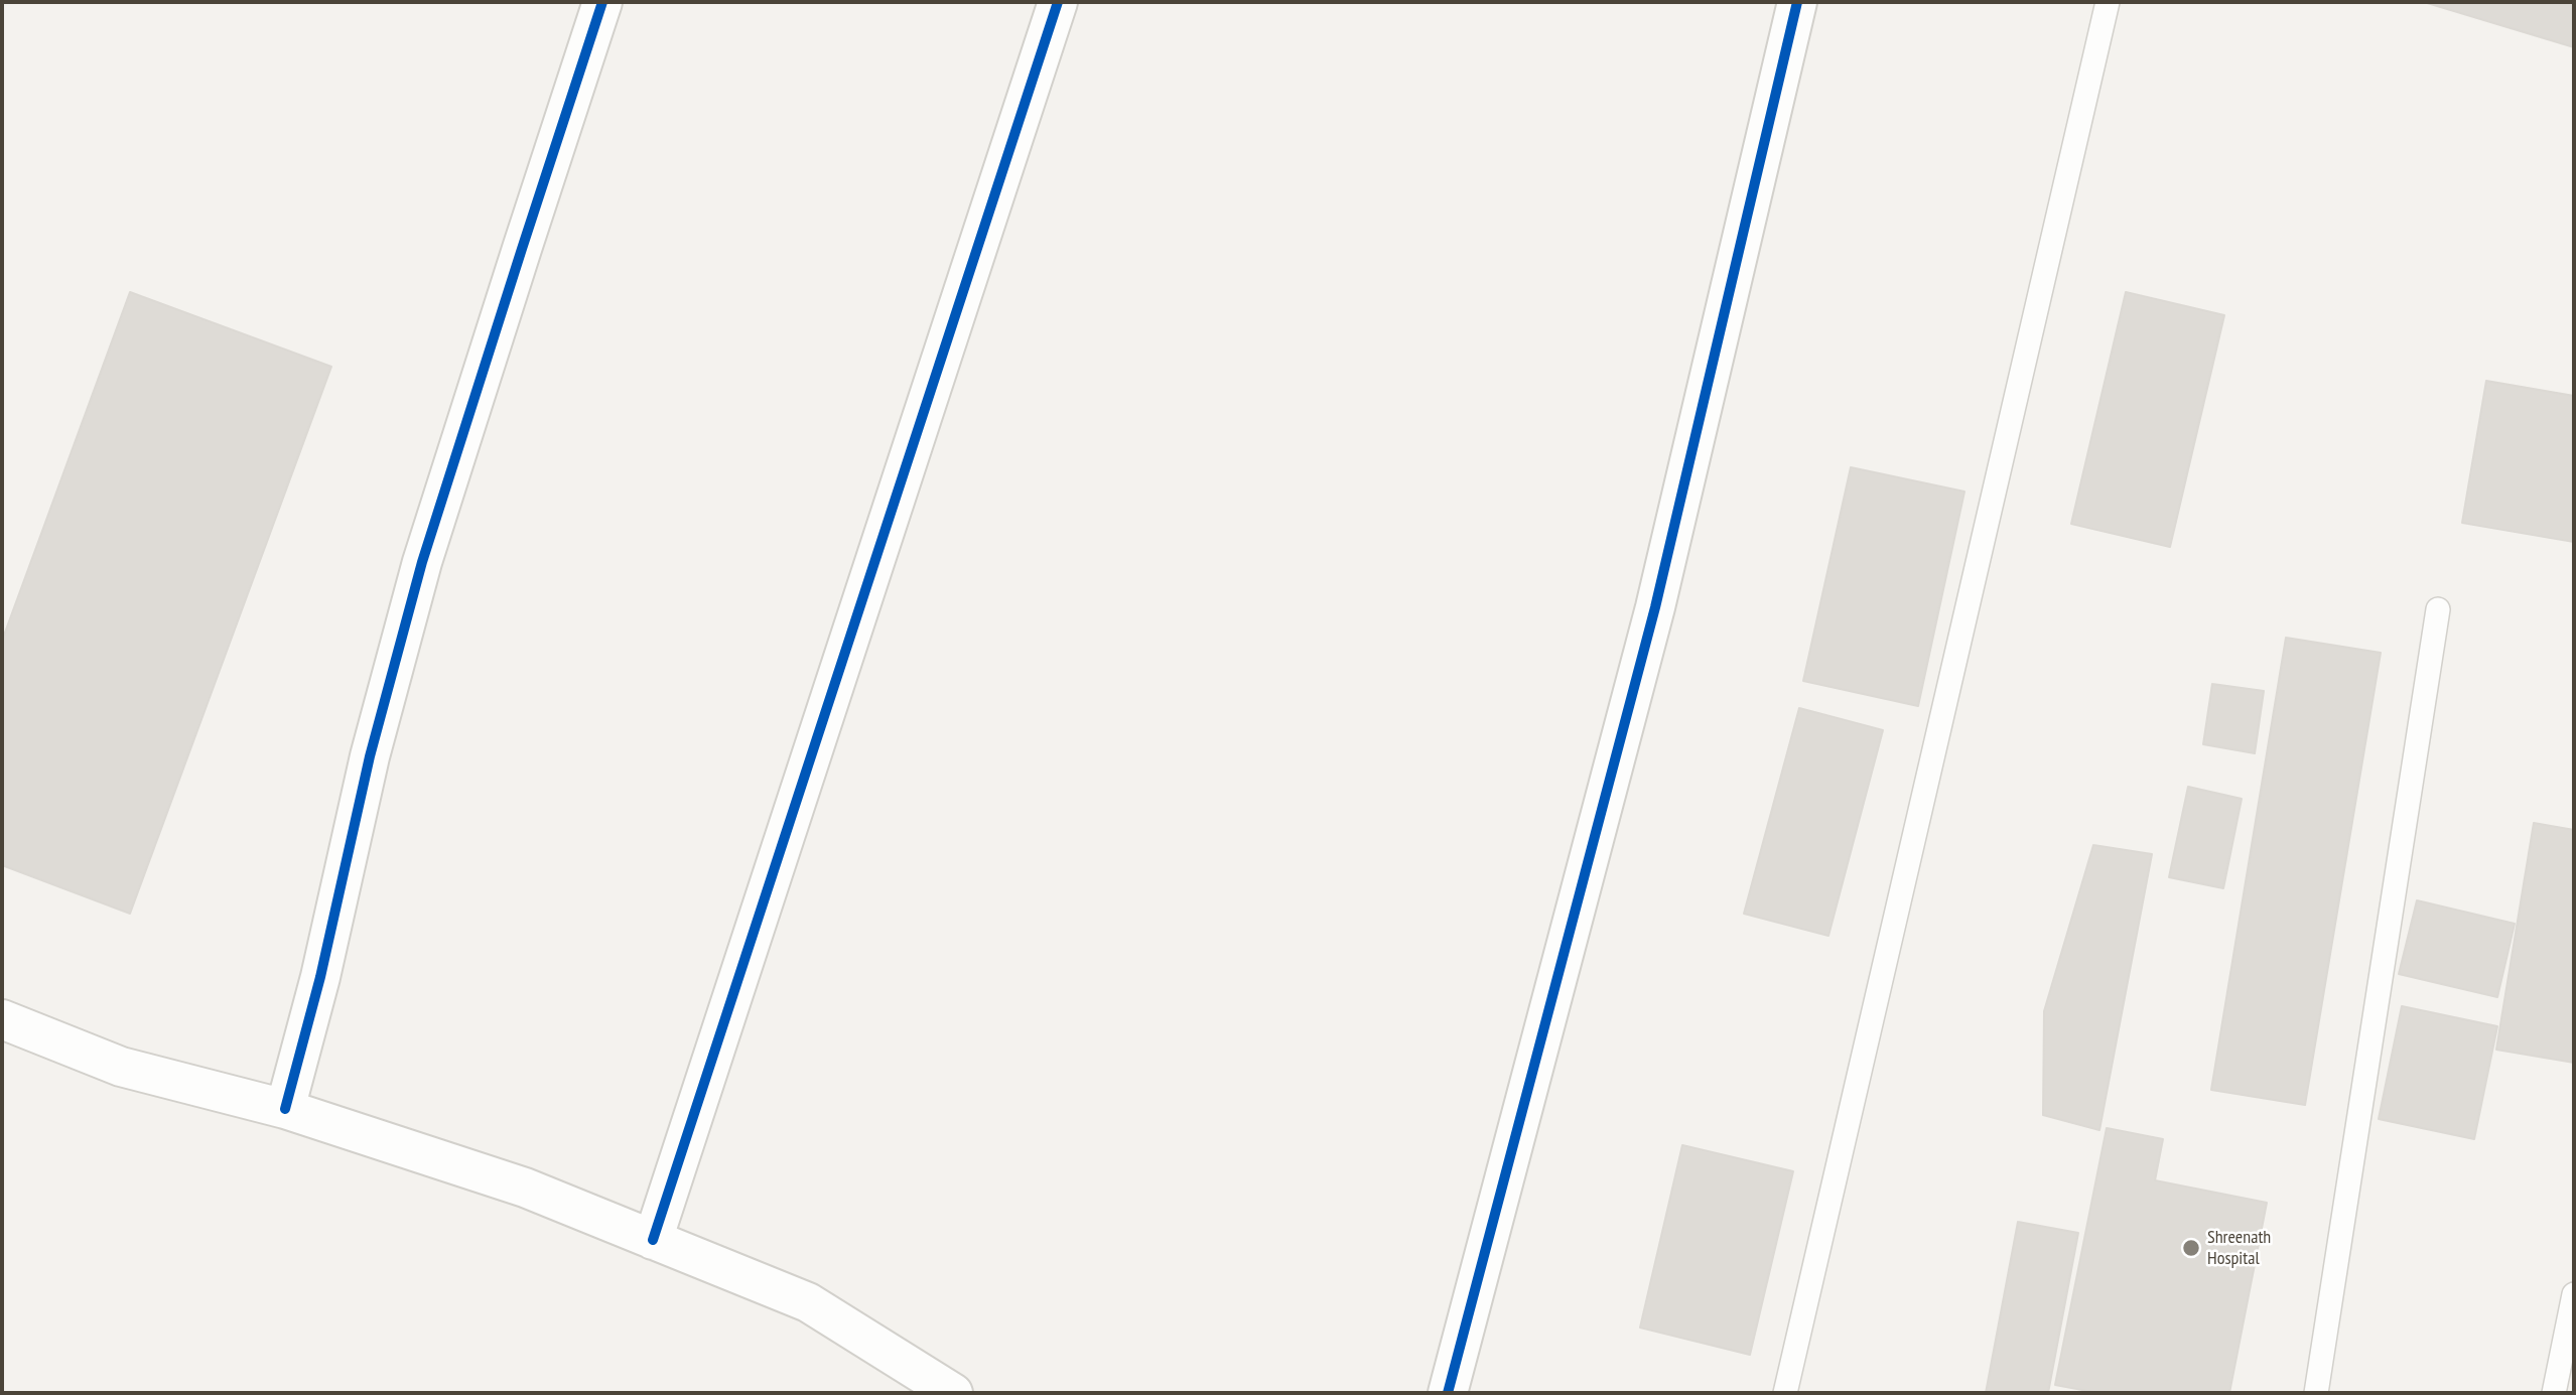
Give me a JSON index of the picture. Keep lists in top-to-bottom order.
{
  "places": ["Shreenath Hospital"]
}
